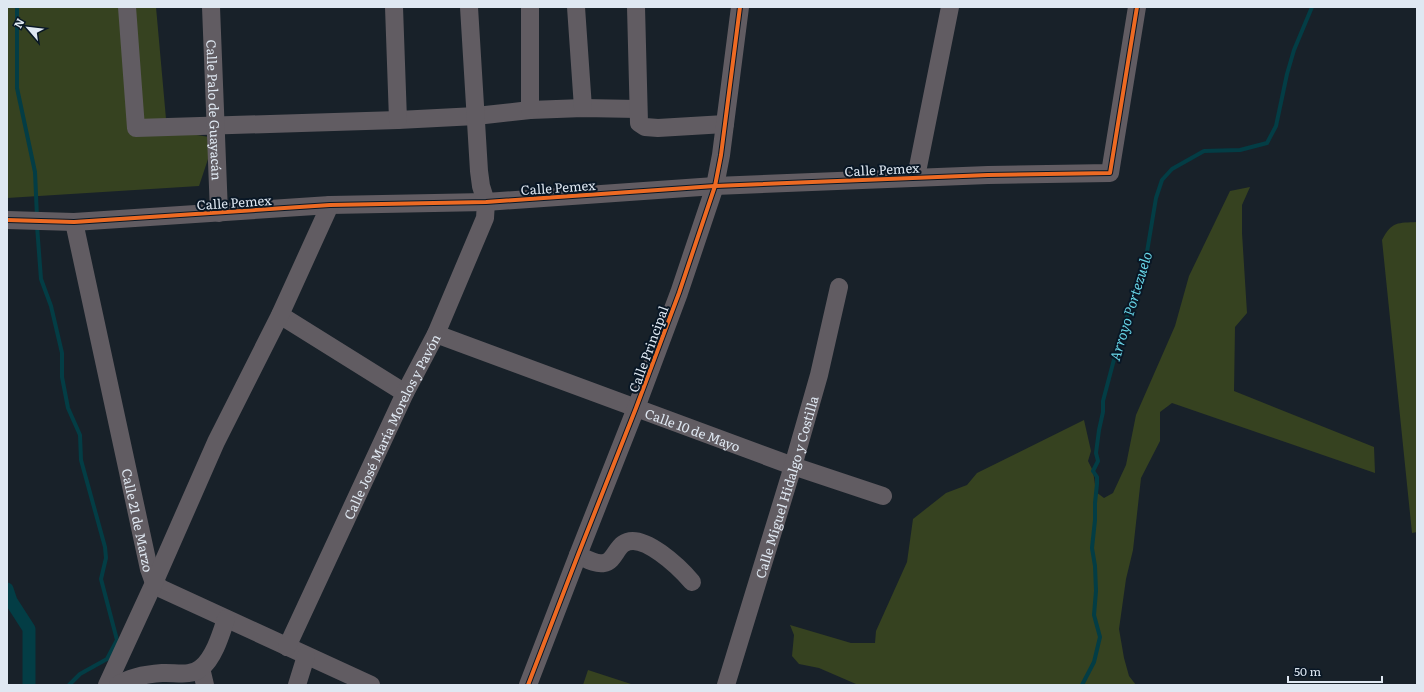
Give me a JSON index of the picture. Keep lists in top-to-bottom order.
{
  "streets": {
    "street": [
      "Calle Palo de Guayacán",
      "Calle Pemex",
      "Calle Principal",
      "Calle José María Morelos y Pavón",
      "Calle 10 de Mayo",
      "Calle Miguel Hidalgo y Costilla",
      "Calle 21 de Marzo"
    ]
  },
  "crossings": [
    ["Calle Palo de Guayacán", "Calle Pemex"],
    ["Calle Pemex", "Calle Principal"],
    ["Calle Pemex", "Calle José María Morelos y Pavón"],
    ["Calle Pemex", "Calle 21 de Marzo"],
    ["Calle Principal", "Calle 10 de Mayo"],
    ["Calle José María Morelos y Pavón", "Calle 10 de Mayo"],
    ["Calle José María Morelos y Pavón", "Calle 21 de Marzo"],
    ["Calle 10 de Mayo", "Calle Miguel Hidalgo y Costilla"]
  ],
  "water": ["Arroyo Portezuelo"],
  "scale_bar": "50 m",
  "north": "top left"
}
